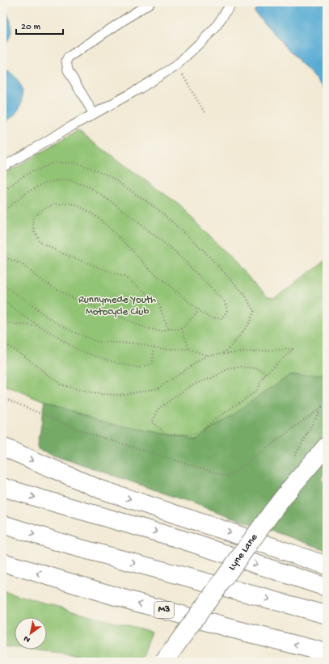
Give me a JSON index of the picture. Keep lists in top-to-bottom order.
{
  "streets": {
    "main road": ["Lyne Lane", "M3"]
  },
  "parks": ["Runnymede Youth Motocycle Club"],
  "scale_bar": "20 m",
  "north": "bottom left"
}
